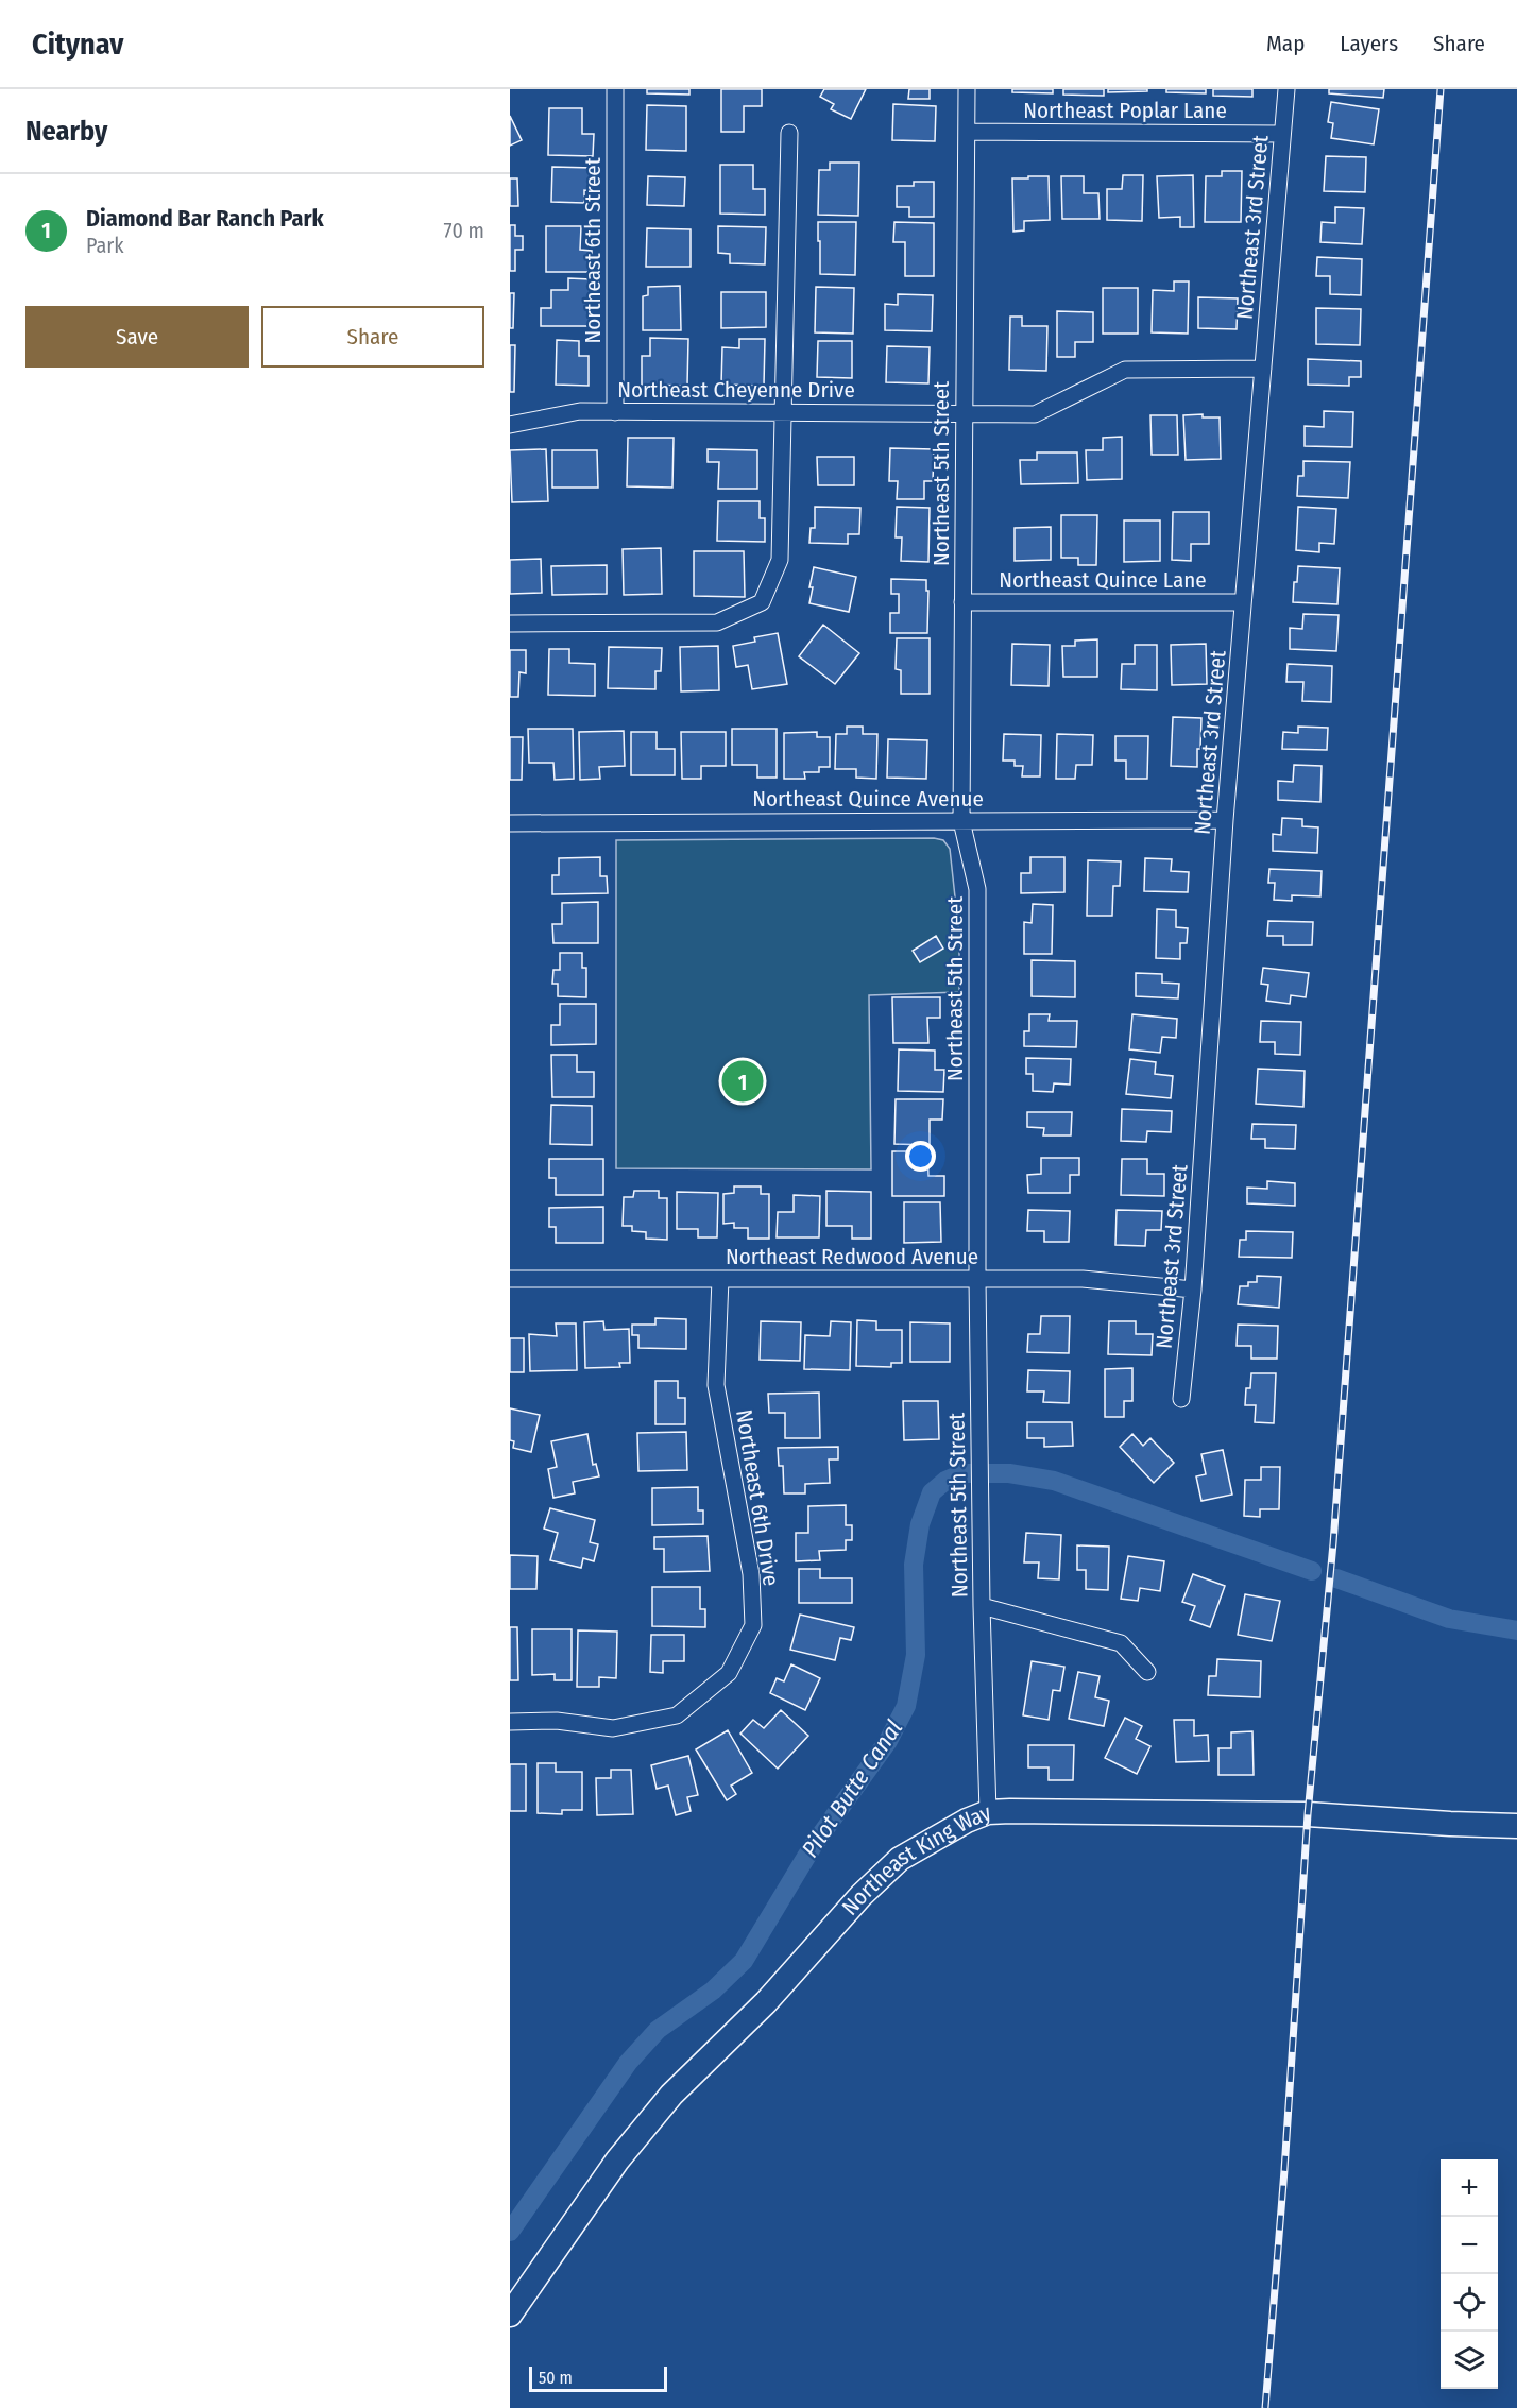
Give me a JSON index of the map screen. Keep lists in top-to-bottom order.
{
  "streets": {
    "street": [
      "Northeast Poplar Lane",
      "Northeast 3rd Street",
      "Northeast 6th Street",
      "Northeast Cheyenne Drive",
      "Northeast 5th Street",
      "Northeast Quince Lane",
      "Northeast Quince Avenue",
      "Northeast Redwood Avenue",
      "Northeast 6th Drive",
      "Northeast King Way"
    ]
  },
  "crossings": [
    ["Northeast Poplar Lane", "Northeast 3rd Street"],
    ["Northeast Poplar Lane", "Northeast 5th Street"],
    ["Northeast 3rd Street", "Northeast Cheyenne Drive"],
    ["Northeast 3rd Street", "Northeast Quince Lane"],
    ["Northeast 3rd Street", "Northeast Quince Avenue"],
    ["Northeast 3rd Street", "Northeast Redwood Avenue"],
    ["Northeast 6th Street", "Northeast Cheyenne Drive"],
    ["Northeast Cheyenne Drive", "Northeast 5th Street"],
    ["Northeast 5th Street", "Northeast Quince Lane"],
    ["Northeast 5th Street", "Northeast Quince Avenue"],
    ["Northeast 5th Street", "Northeast Redwood Avenue"],
    ["Northeast 5th Street", "Northeast King Way"],
    ["Northeast Redwood Avenue", "Northeast 6th Drive"]
  ],
  "water": ["Pilot Butte Canal"],
  "scale_bar": "50 m",
  "page": {
    "header": "Citynav",
    "nav": ["Map", "Layers", "Share"],
    "heading": "Nearby",
    "list": [
      {
        "mark": "1",
        "name": "Diamond Bar Ranch Park",
        "note": "Park",
        "value": "70 m"
      }
    ],
    "buttons": ["Save", "Share"],
    "pins": "1",
    "map_buttons": ["+", "−"],
    "scale": "50 m"
  }
}
